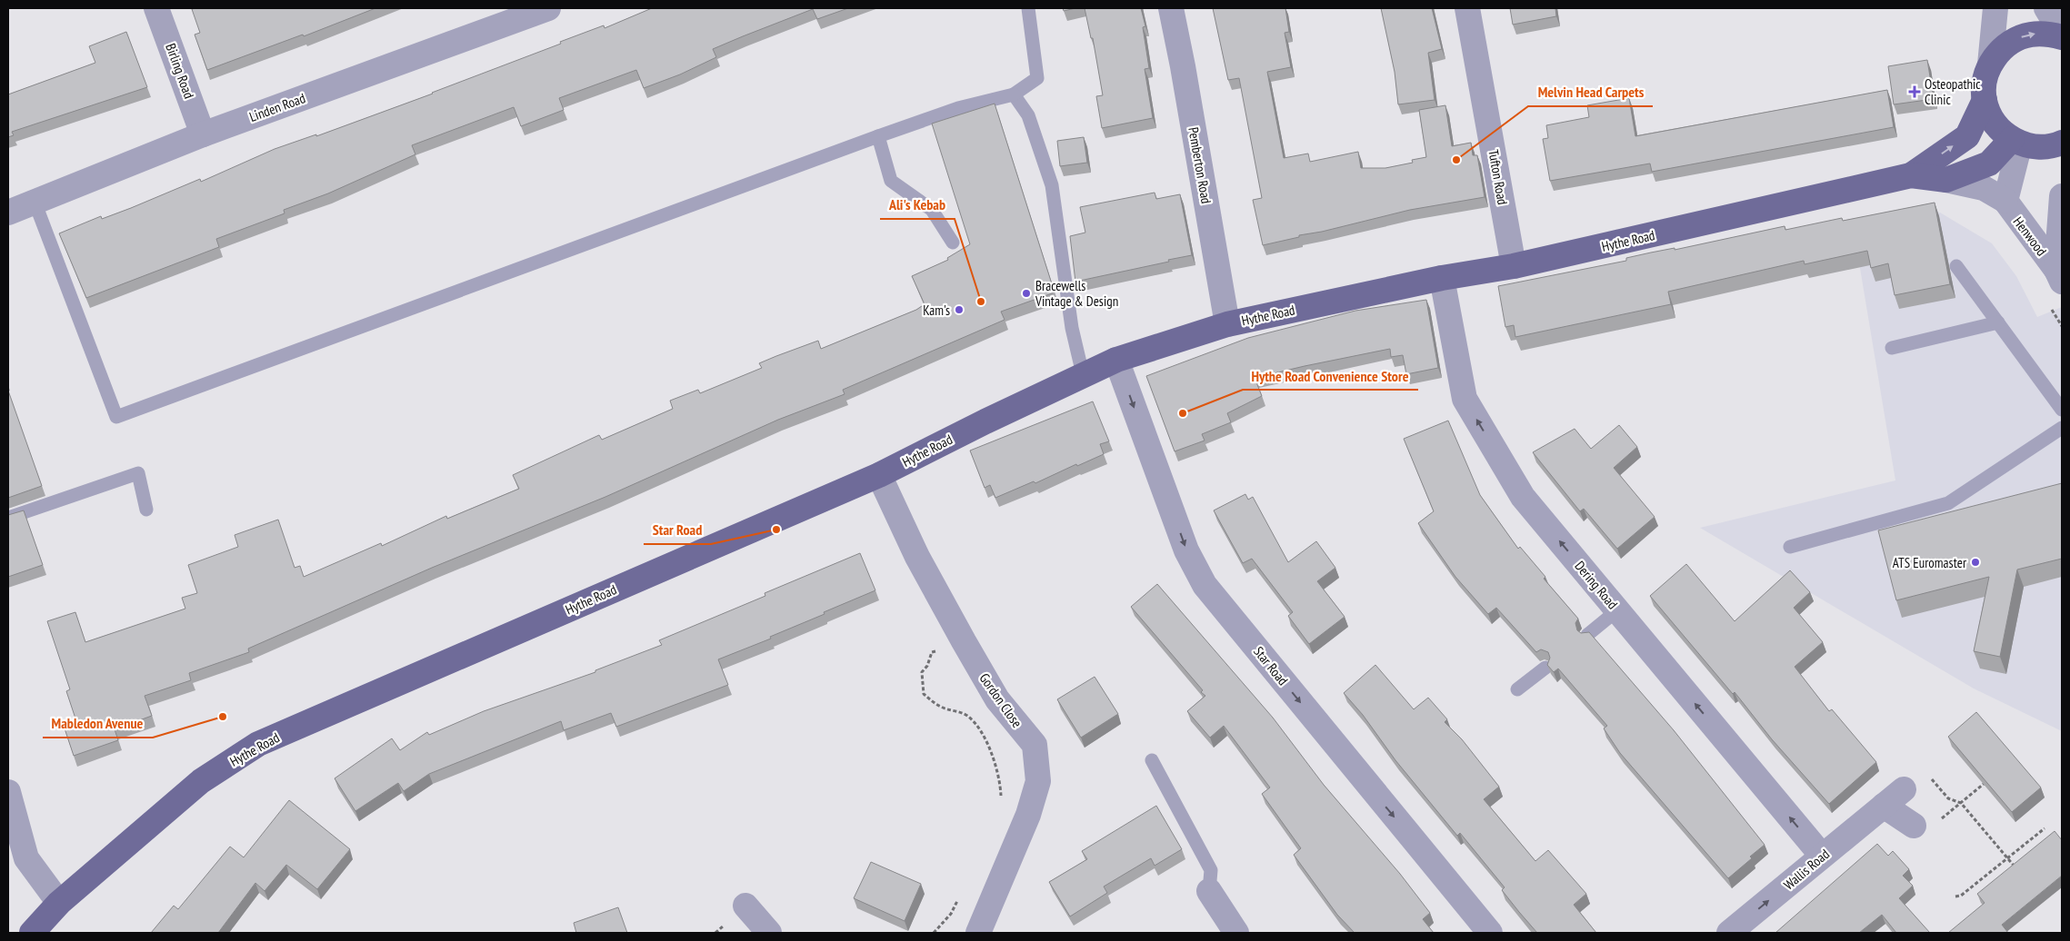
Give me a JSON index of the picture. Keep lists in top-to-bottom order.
{
  "streets": {
    "main road": ["Hythe Road"],
    "street": [
      "Birling Road",
      "Linden Road",
      "Pemberton Road",
      "Tufton Road",
      "Henwood",
      "Dering Road",
      "Star Road",
      "Gordon Close",
      "Wallis Road"
    ]
  },
  "crossings": [
    ["Birling Road", "Linden Road"],
    ["Pemberton Road", "Hythe Road"],
    ["Tufton Road", "Hythe Road"],
    ["Henwood", "Hythe Road"],
    ["Hythe Road", "Dering Road"],
    ["Hythe Road", "Star Road"],
    ["Hythe Road", "Gordon Close"],
    ["Dering Road", "Wallis Road"]
  ],
  "one_way": ["Dering Road", "Star Road", "Wallis Road"],
  "places": {
    "health": ["Osteopathic Clinic"],
    "other": [
      "Melvin Head Carpets",
      "Bracewells Vintage & Design",
      "Ali's Kebab",
      "Kam's",
      "Hythe Road Convenience Store",
      "Star Road",
      "ATS Euromaster",
      "Mabledon Avenue"
    ]
  }
}
